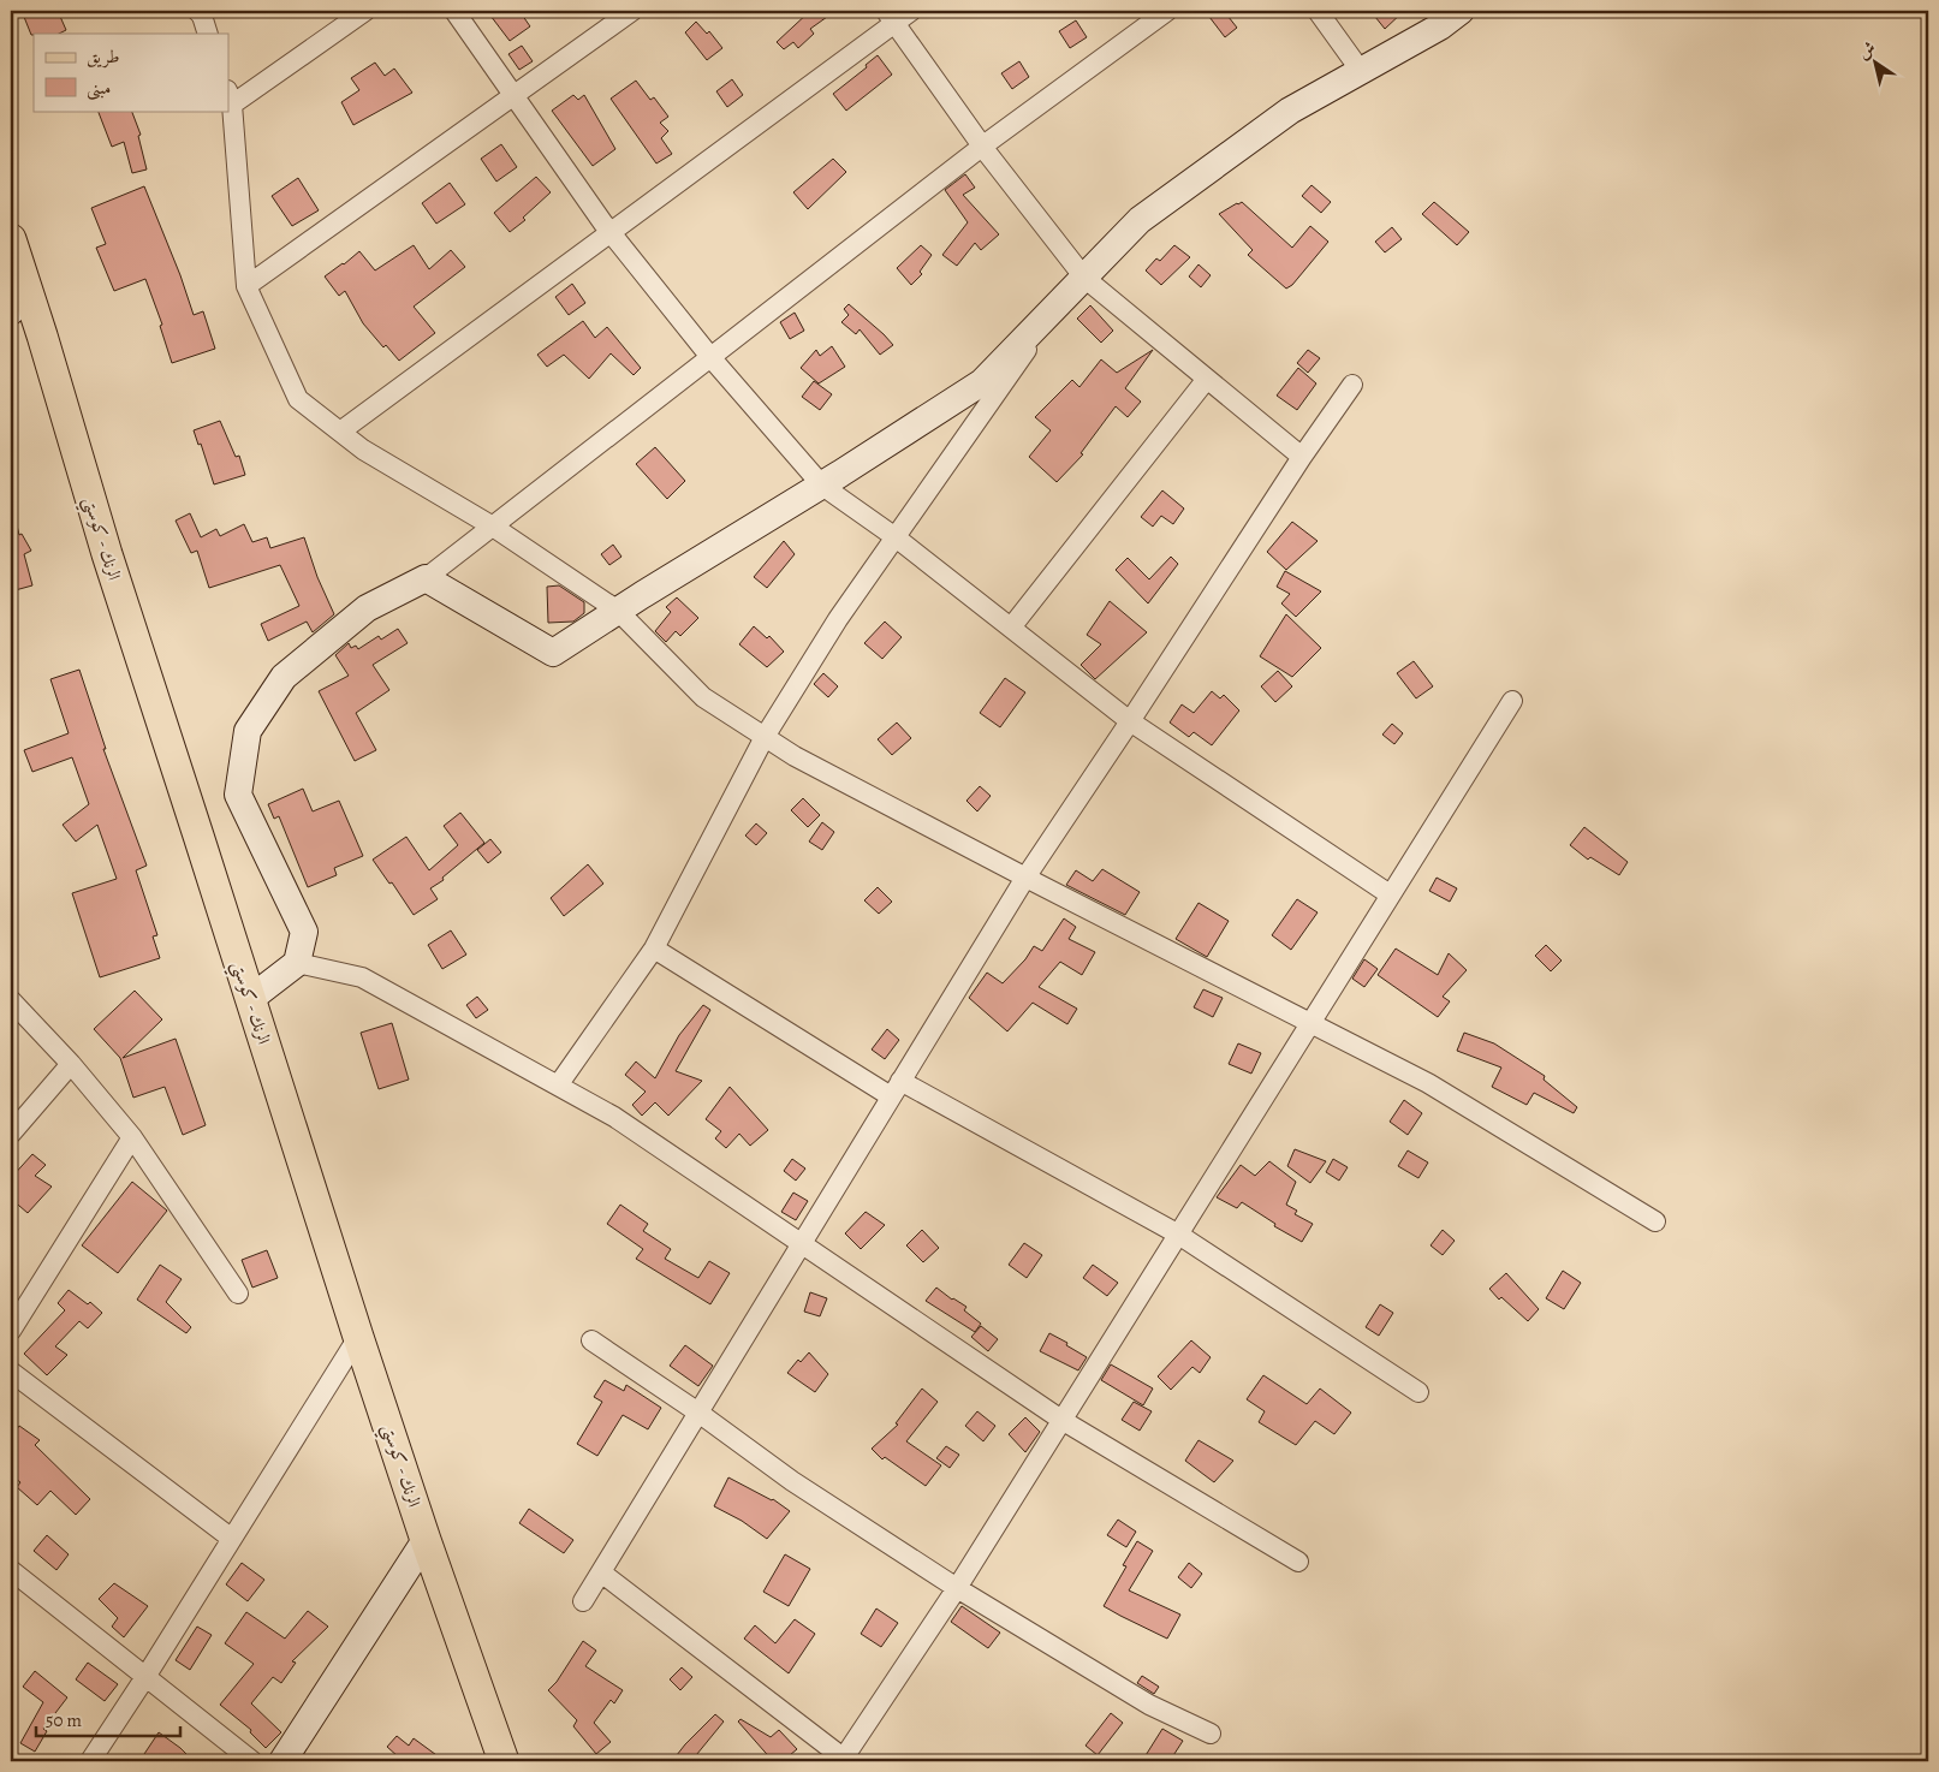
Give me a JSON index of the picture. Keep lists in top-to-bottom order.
{
  "streets": {
    "main road": ["الرنك - كوستي"]
  },
  "legend": ["طريق", "مبنى"],
  "scale_bar": "50 m",
  "north": "top left"
}
